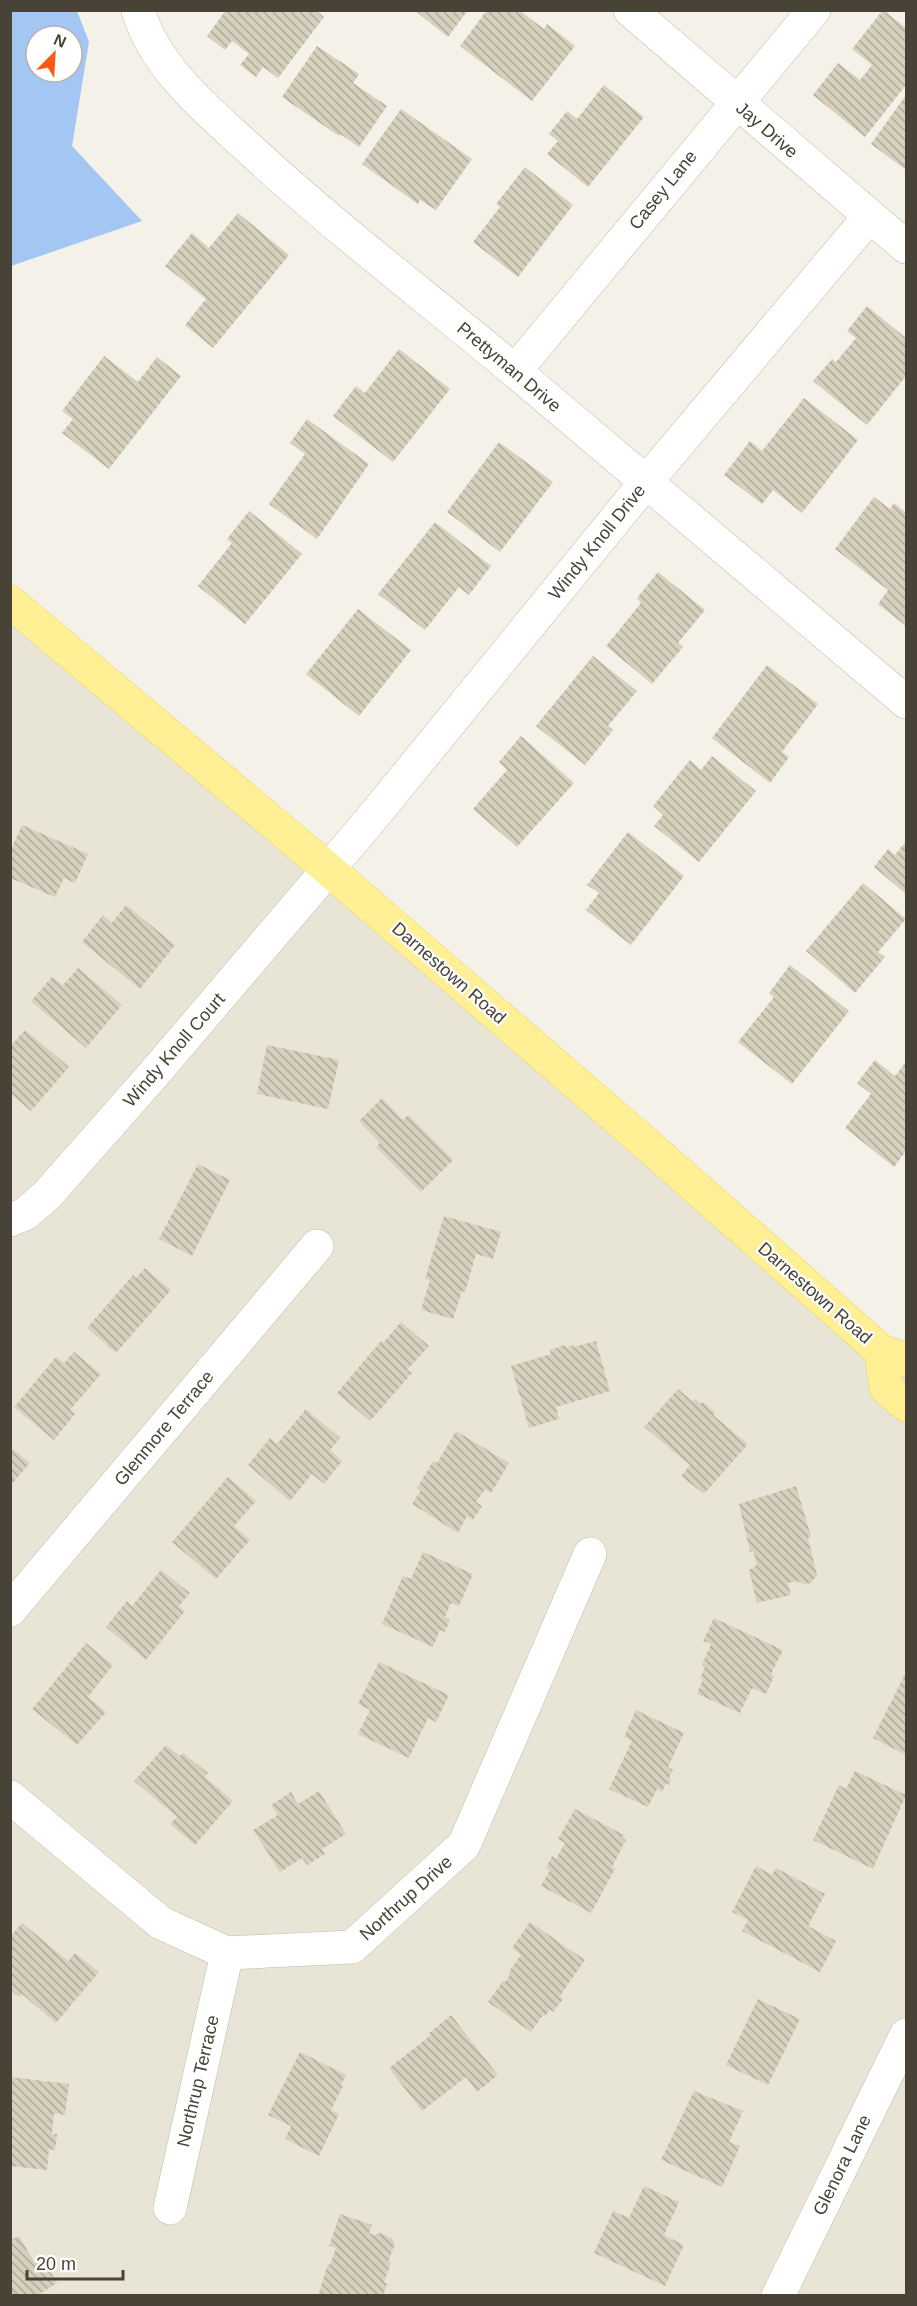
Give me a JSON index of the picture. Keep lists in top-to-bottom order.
{
  "streets": {
    "main road": ["Darnestown Road"],
    "street": [
      "Jay Drive",
      "Casey Lane",
      "Prettyman Drive",
      "Windy Knoll Drive",
      "Windy Knoll Court",
      "Glenmore Terrace",
      "Northrup Drive",
      "Northrup Terrace",
      "Glenora Lane"
    ]
  },
  "crossings": [
    ["Jay Drive", "Casey Lane"],
    ["Jay Drive", "Windy Knoll Drive"],
    ["Casey Lane", "Prettyman Drive"],
    ["Prettyman Drive", "Windy Knoll Drive"],
    ["Windy Knoll Drive", "Darnestown Road"],
    ["Windy Knoll Drive", "Windy Knoll Court"],
    ["Darnestown Road", "Windy Knoll Court"],
    ["Northrup Drive", "Northrup Terrace"]
  ],
  "scale_bar": "20 m",
  "north": "top right"
}
